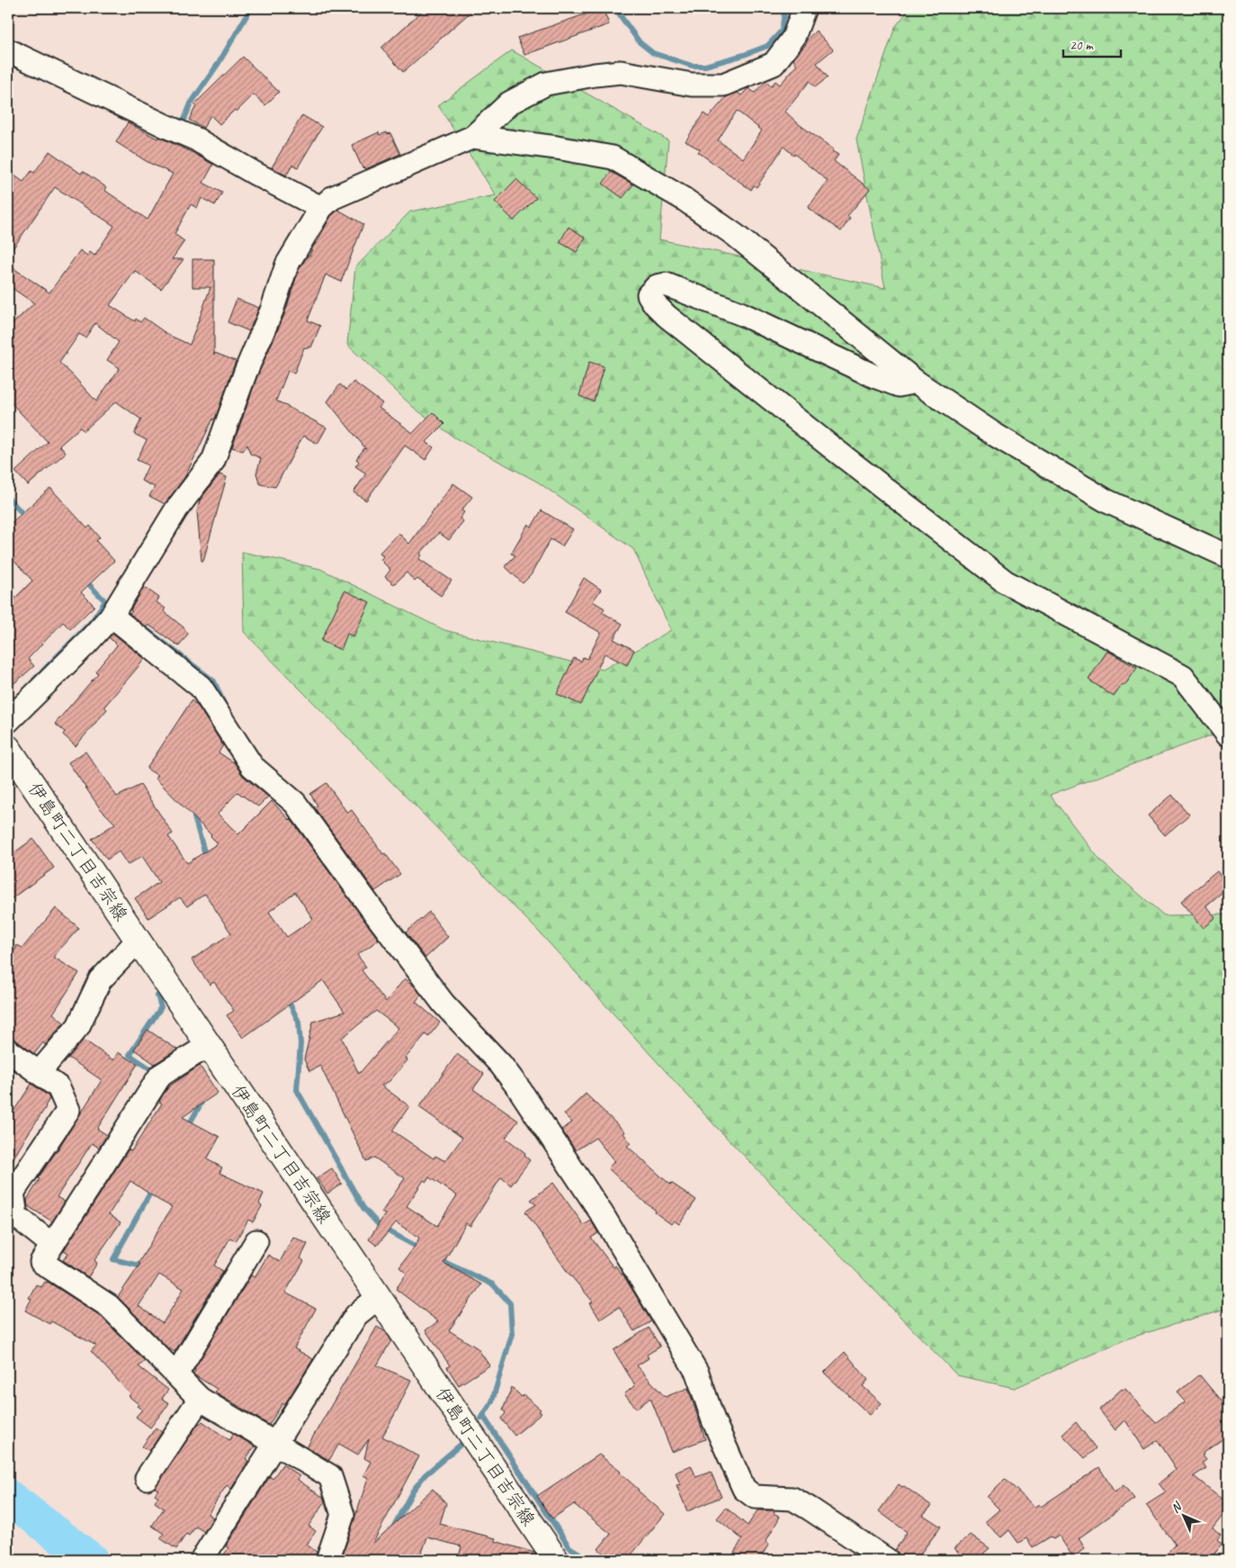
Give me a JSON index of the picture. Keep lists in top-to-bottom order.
{
  "streets": {
    "street": ["伊島町二丁目吉宗線"]
  },
  "scale_bar": "20 m",
  "north": "top left"
}
